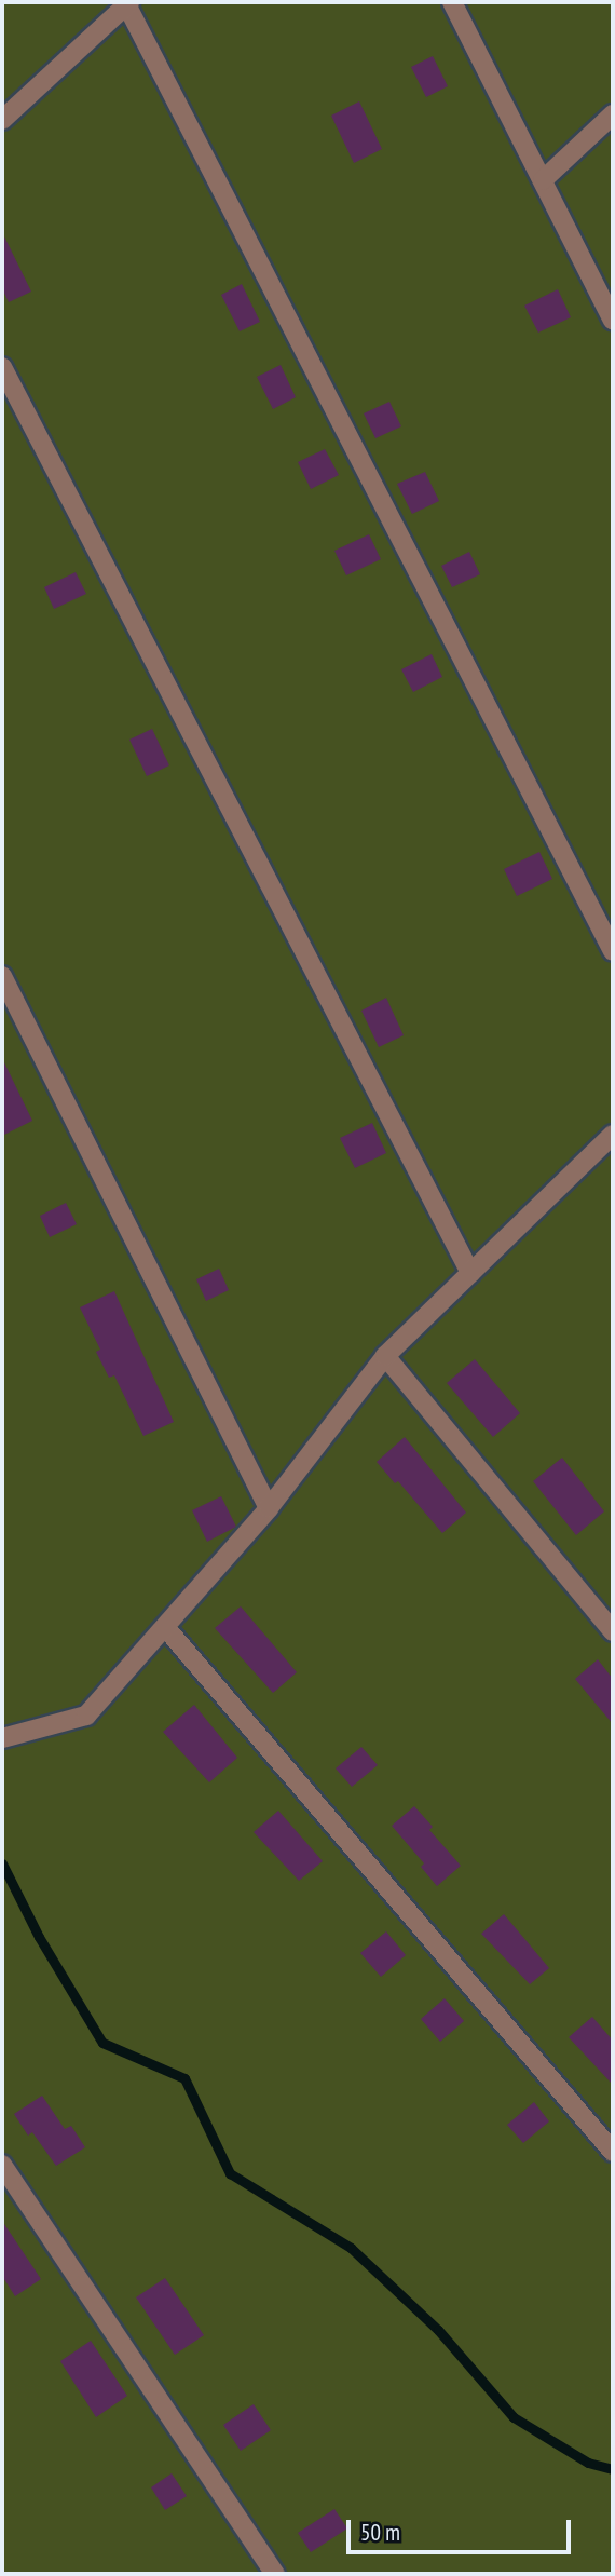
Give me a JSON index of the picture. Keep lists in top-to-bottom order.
{
  "scale_bar": "50 m"
}
